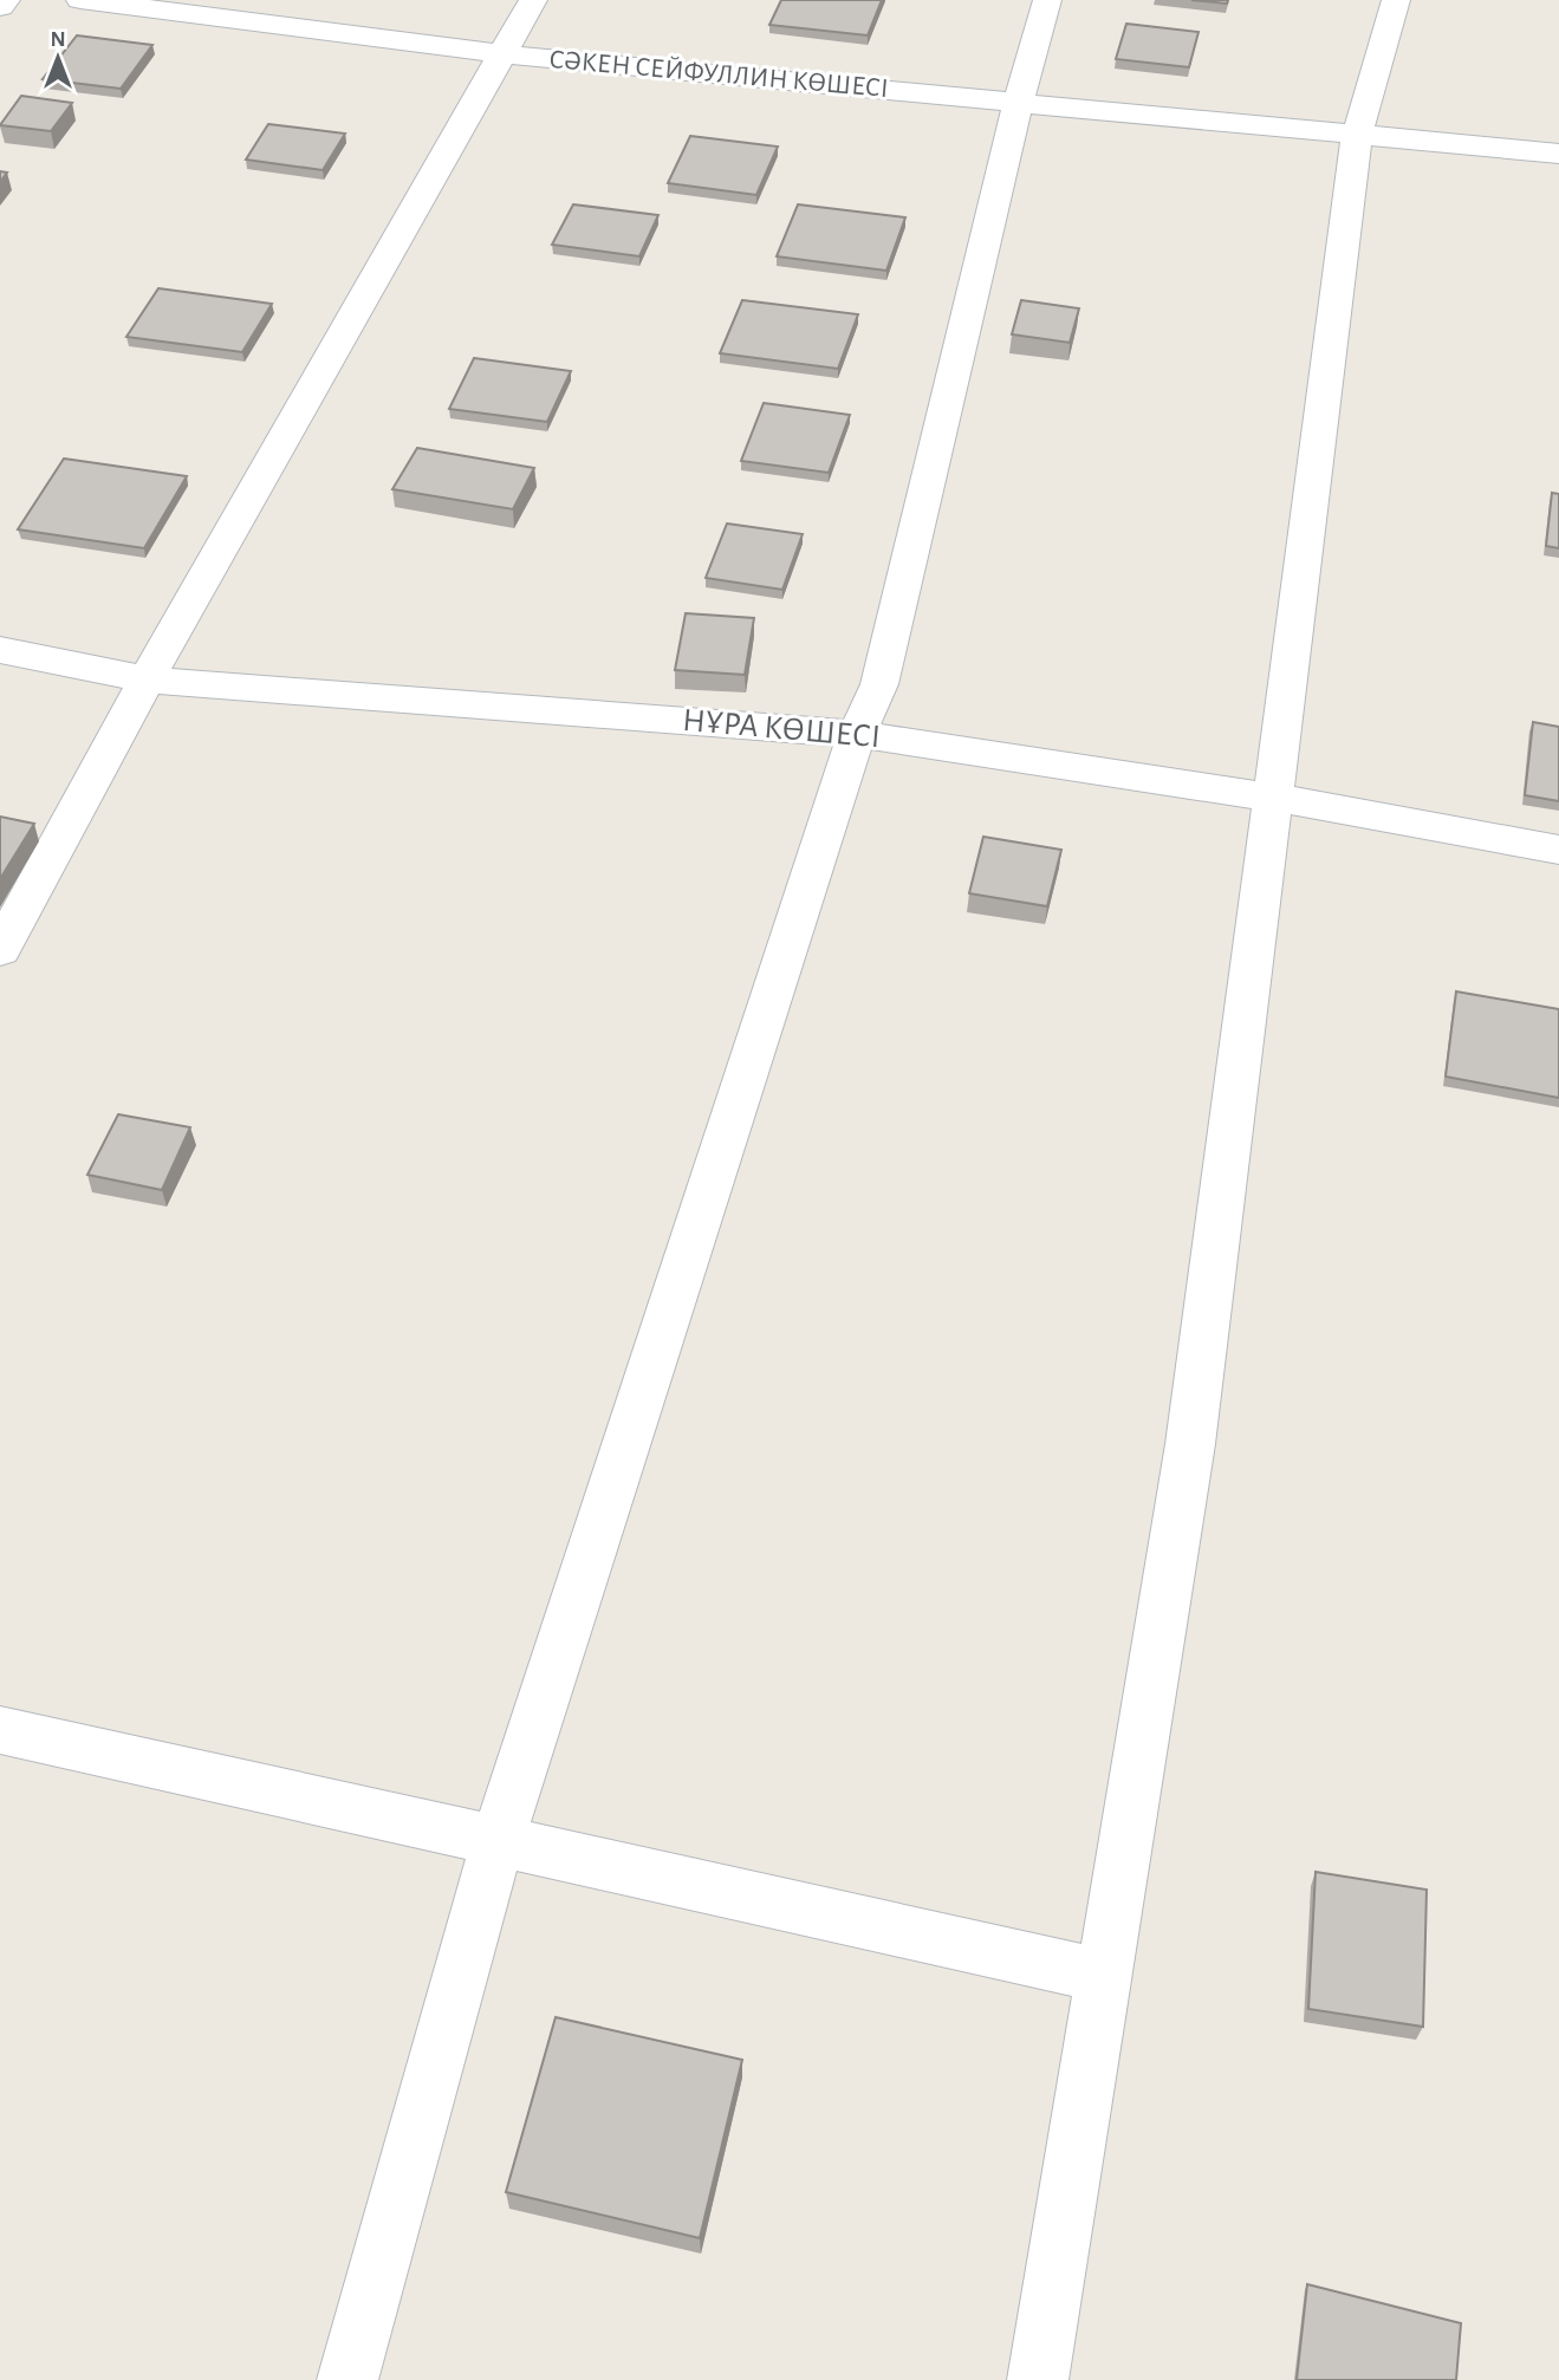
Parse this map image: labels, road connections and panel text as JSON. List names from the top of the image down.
{
  "streets": {
    "street": ["СӘКЕН СЕЙФУЛЛИН КӨШЕСІ", "НҰРА КӨШЕСІ"]
  },
  "north": "top"
}
